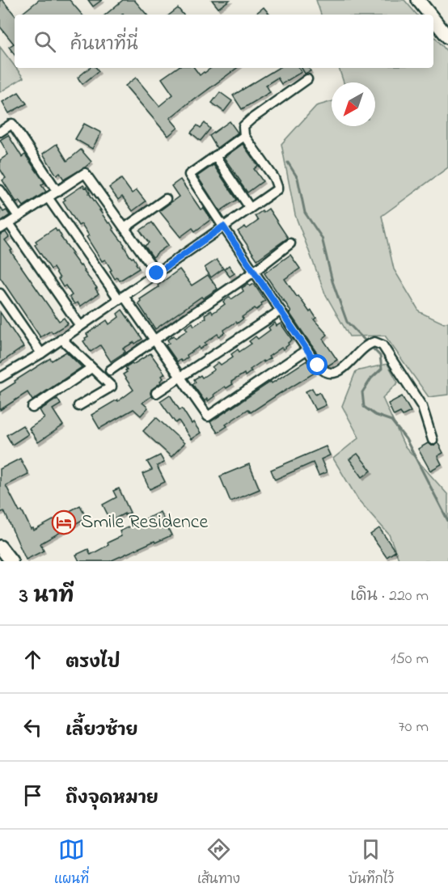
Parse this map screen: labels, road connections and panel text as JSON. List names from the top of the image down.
{
  "places": {
    "hotel": ["Smile Residence"]
  },
  "north": "bottom left",
  "page": {
    "search": "ค้นหาที่นี่",
    "heading": ["3 นาที", "เดิน · 220 m"],
    "list": [
      ["ตรงไป", "150 m"],
      ["เลี้ยวซ้าย", "70 m"],
      "ถึงจุดหมาย"
    ],
    "nav": ["แผนที่", "เส้นทาง", "บันทึกไว้"]
  }
}
